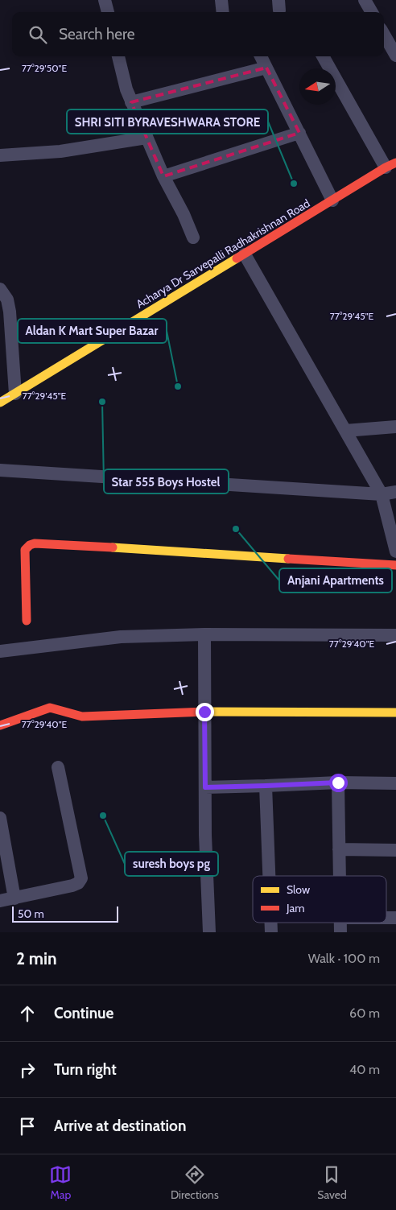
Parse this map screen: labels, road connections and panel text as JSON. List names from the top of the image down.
{
  "streets": {
    "street": ["Acharya Dr Sarvepalli Radhakrishnan Road"]
  },
  "places": [
    "SHRI SITI BYRAVESHWARA STORE",
    "Aldan K Mart Super Bazar",
    "Star 555 Boys Hostel",
    "Anjani Apartments",
    "suresh boys pg"
  ],
  "legend": ["Slow", "Jam"],
  "scale_bar": "50 m",
  "north": "left",
  "page": {
    "search": "Search here",
    "scale": "50 m",
    "heading": ["2 min", "Walk · 100 m"],
    "list": [
      ["Continue", "60 m"],
      ["Turn right", "40 m"],
      "Arrive at destination"
    ],
    "nav": ["Map", "Directions", "Saved"]
  },
  "coordinates": ["77°29'50\"E", "77°29'45\"E", "77°29'40\"E"]
}
